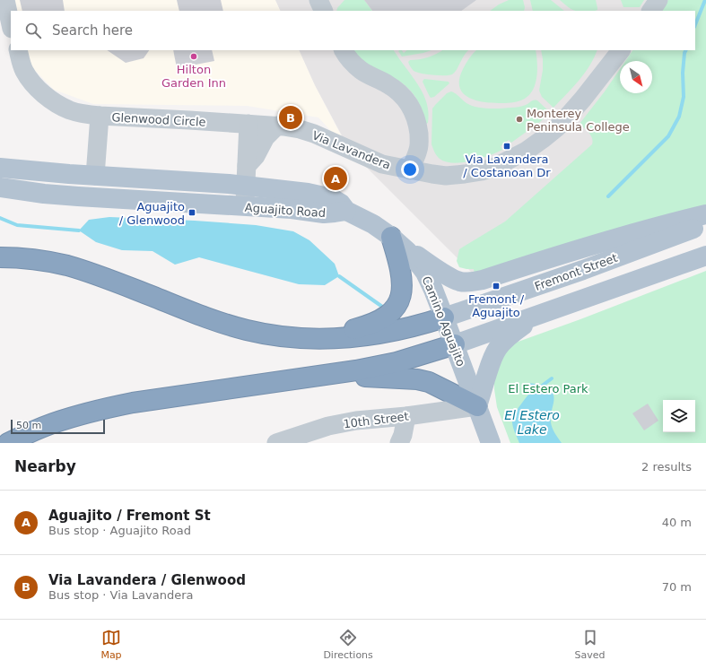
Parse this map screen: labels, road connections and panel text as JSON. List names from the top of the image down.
{
  "streets": {
    "main road": ["Aguajito Road", "Fremont Street", "Camino Aguajito"],
    "street": ["Glenwood Circle", "Via Lavandera", "10th Street"]
  },
  "crossings": [
    ["Glenwood Circle", "Via Lavandera"],
    ["Aguajito Road", "Camino Aguajito"],
    ["Fremont Street", "Camino Aguajito"],
    ["Camino Aguajito", "10th Street"]
  ],
  "water": ["El Estero Lake"],
  "parks": ["El Estero Park"],
  "places": {
    "other": ["Hilton Garden Inn", "Monterey Peninsula College"],
    "transit": ["Via Lavandera / Costanoan Dr", "Aguajito / Glenwood", "Fremont / Aguajito"]
  },
  "scale_bar": "50 m",
  "north": "bottom right",
  "page": {
    "search": "Search here",
    "pins": ["B", "A"],
    "scale": "50 m",
    "heading": ["Nearby", "2 results"],
    "list": [
      {
        "mark": "A",
        "name": "Aguajito / Fremont St",
        "note": "Bus stop · Aguajito Road",
        "value": "40 m"
      },
      {
        "mark": "B",
        "name": "Via Lavandera / Glenwood",
        "note": "Bus stop · Via Lavandera",
        "value": "70 m"
      }
    ],
    "nav": ["Map", "Directions", "Saved"]
  }
}
